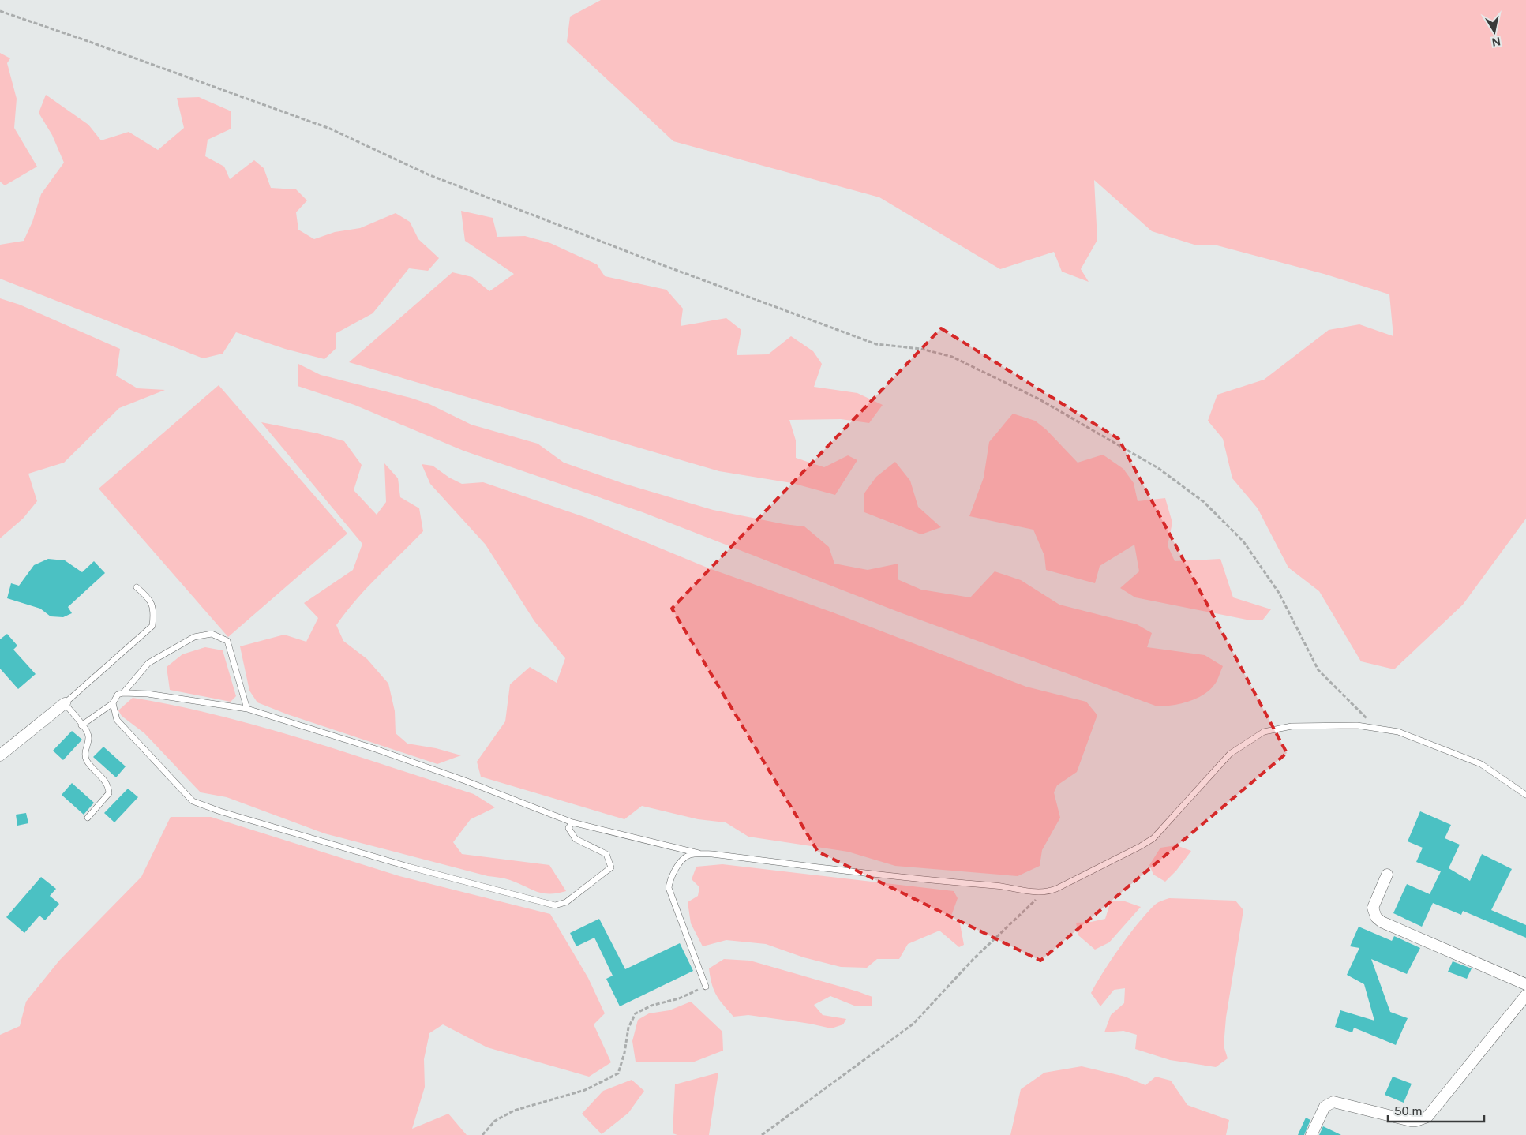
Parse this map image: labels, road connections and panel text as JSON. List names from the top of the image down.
{
  "scale_bar": "50 m",
  "north": "bottom"
}
